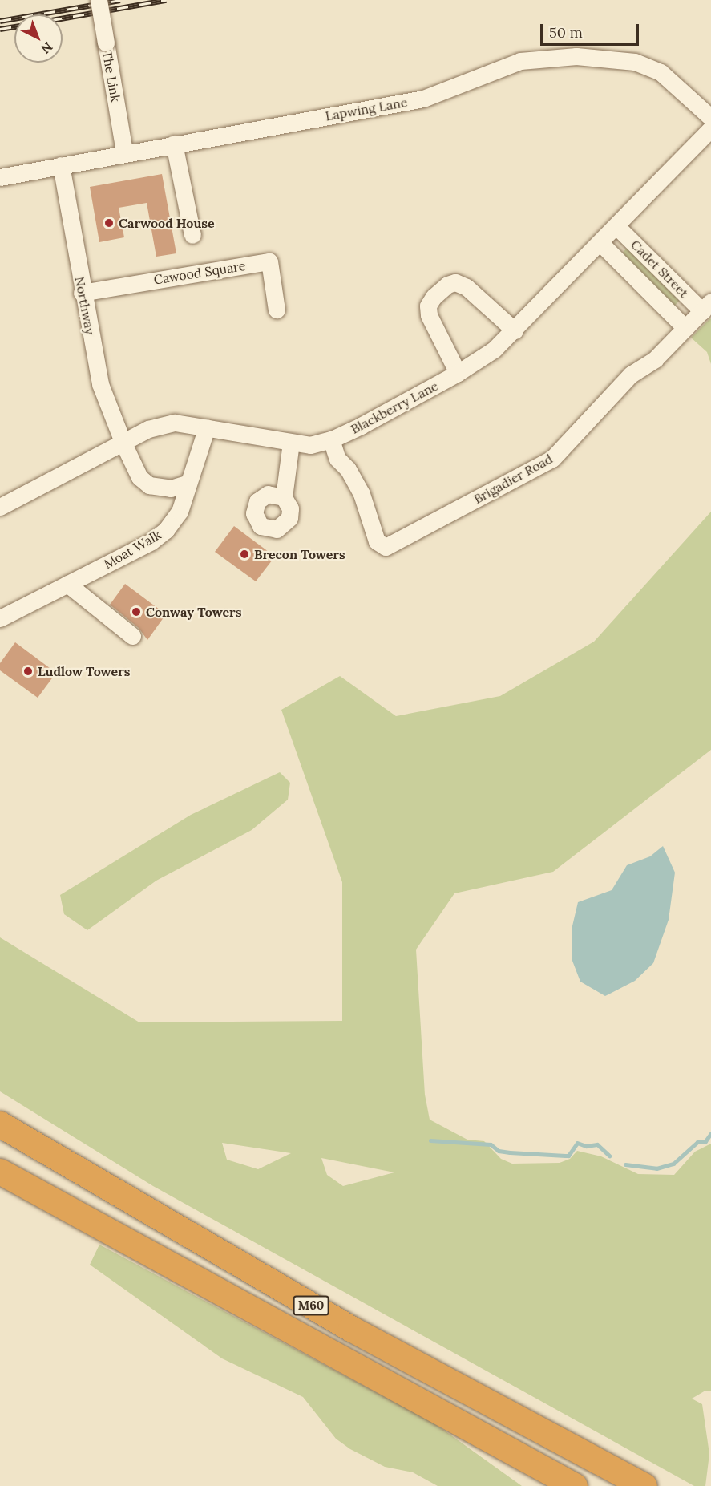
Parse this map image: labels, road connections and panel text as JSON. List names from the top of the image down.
{
  "streets": {
    "highway": ["M60"],
    "street": [
      "The Link",
      "Lapwing Lane",
      "Cadet Street",
      "Cawood Square",
      "Northway",
      "Blackberry Lane",
      "Brigadier Road",
      "Moat Walk"
    ]
  },
  "crossings": [
    ["The Link", "Lapwing Lane"],
    ["Lapwing Lane", "Northway"],
    ["Cadet Street", "Blackberry Lane"],
    ["Cadet Street", "Brigadier Road"],
    ["Cawood Square", "Northway"],
    ["Northway", "Blackberry Lane"],
    ["Northway", "Moat Walk"],
    ["Blackberry Lane", "Brigadier Road"],
    ["Blackberry Lane", "Moat Walk"]
  ],
  "places": [
    "Carwood House",
    "Brecon Towers",
    "Conway Towers",
    "Ludlow Towers"
  ],
  "scale_bar": "50 m",
  "north": "bottom right"
}
